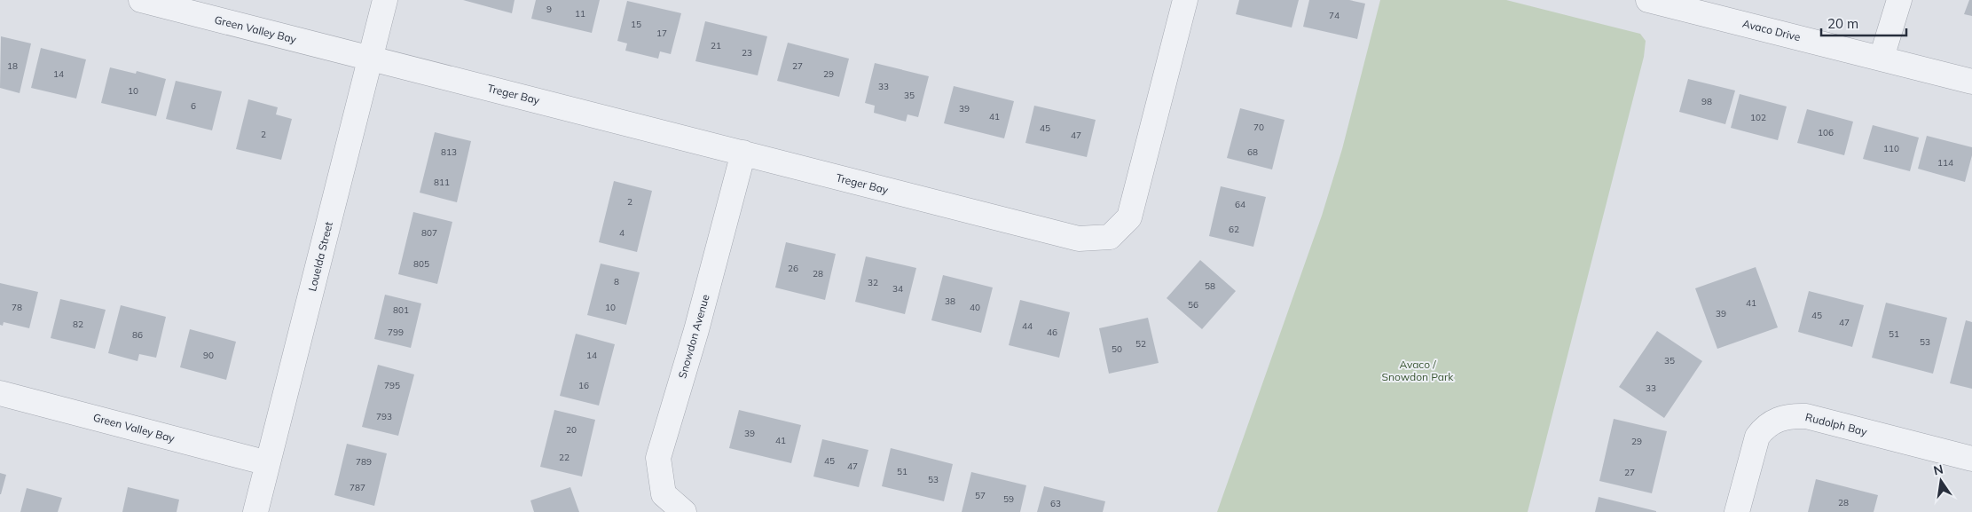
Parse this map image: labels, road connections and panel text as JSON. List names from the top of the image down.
{
  "streets": {
    "street": [
      "Green Valley Bay",
      "Avaco Drive",
      "Treger Bay",
      "Louelda Street",
      "Snowdon Avenue",
      "Rudolph Bay"
    ]
  },
  "crossings": [
    ["Green Valley Bay", "Treger Bay"],
    ["Green Valley Bay", "Louelda Street"],
    ["Treger Bay", "Louelda Street"],
    ["Treger Bay", "Snowdon Avenue"]
  ],
  "parks": ["Avaco / Snowdon Park"],
  "house_numbers": [
    "9",
    "11",
    "74",
    "15",
    "17",
    "21",
    "23",
    "18",
    "27",
    "14",
    "29",
    "33",
    "10",
    "35",
    "98",
    "6",
    "39",
    "41",
    "102",
    "70",
    "45",
    "106",
    "2",
    "47",
    "110",
    "813",
    "68",
    "114",
    "811",
    "2",
    "64",
    "62",
    "807",
    "4",
    "805",
    "26",
    "28",
    "8",
    "32",
    "58",
    "34",
    "38",
    "41",
    "56",
    "78",
    "10",
    "40",
    "801",
    "39",
    "45",
    "47",
    "82",
    "44",
    "799",
    "46",
    "51",
    "86",
    "53",
    "52",
    "50",
    "90",
    "14",
    "35",
    "795",
    "16",
    "33",
    "793",
    "20",
    "39",
    "41",
    "29",
    "22",
    "45",
    "789",
    "47",
    "51",
    "27",
    "53",
    "787",
    "57",
    "59",
    "28",
    "63"
  ],
  "scale_bar": "20 m",
  "north": "top"
}
